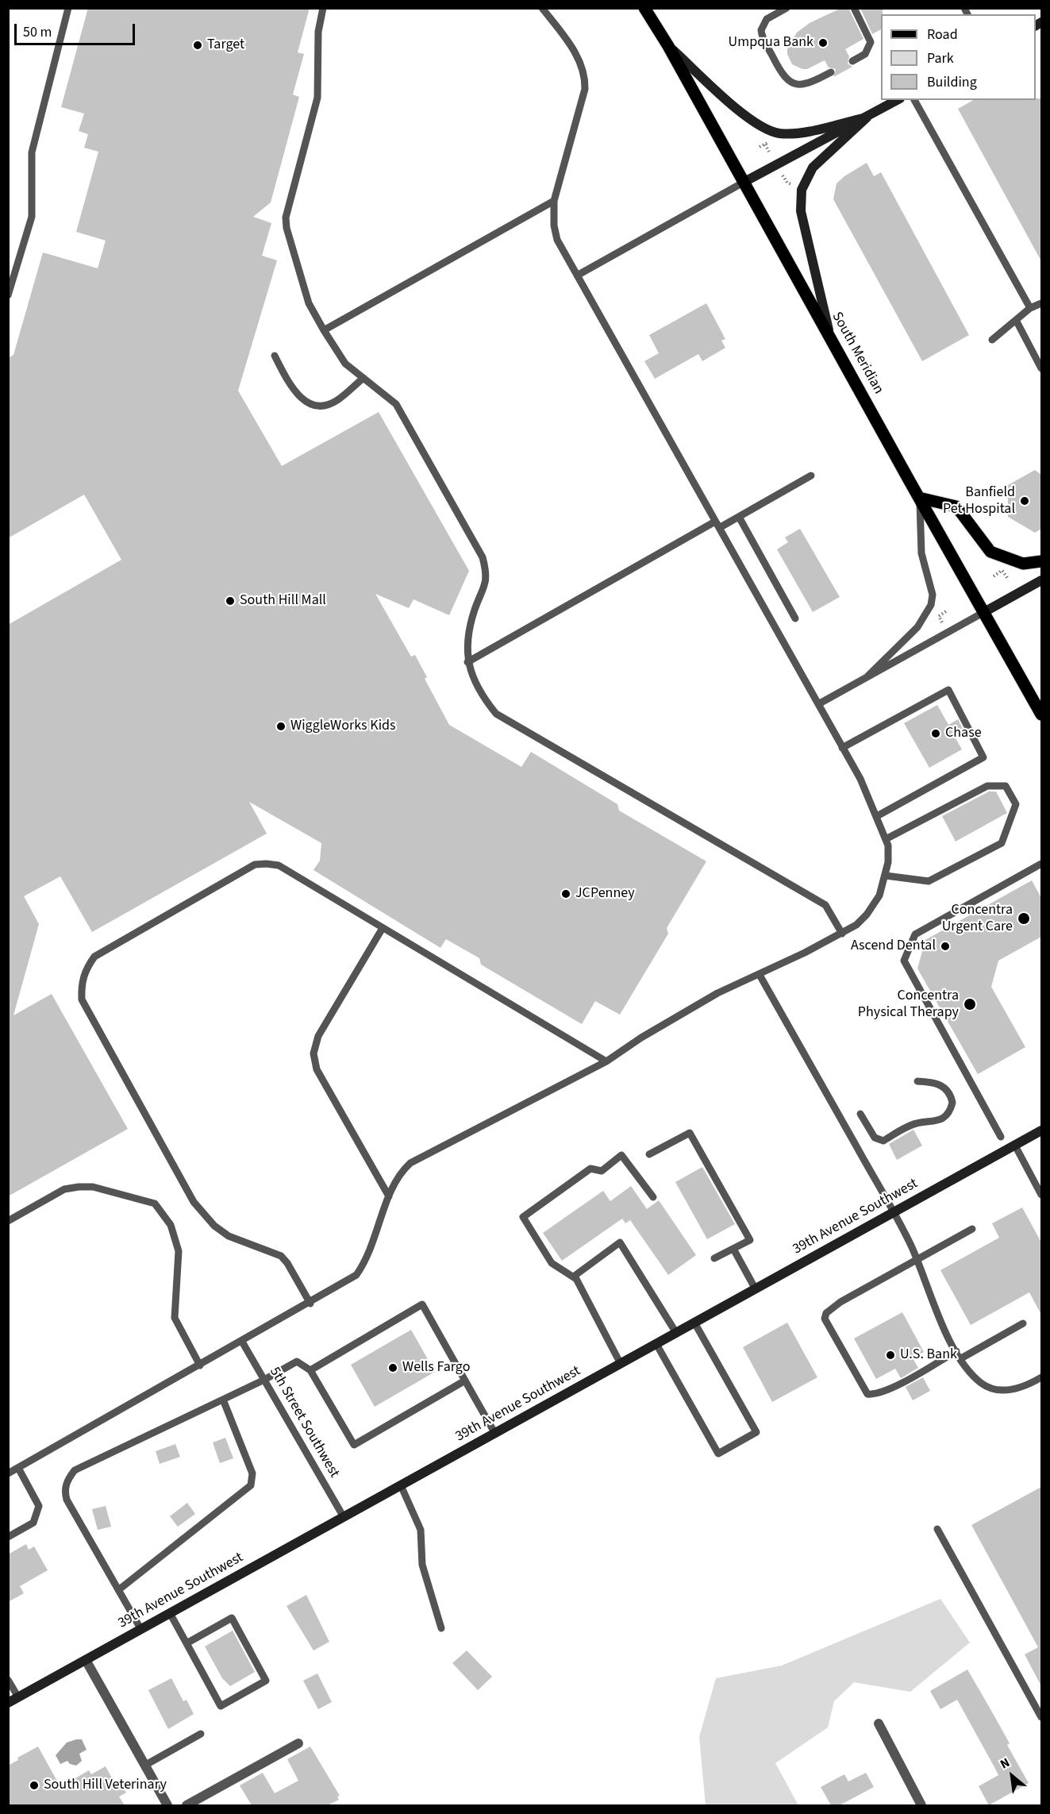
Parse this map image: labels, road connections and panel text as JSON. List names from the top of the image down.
{
  "streets": {
    "main road": ["South Meridian", "39th Avenue Southwest"],
    "lane": ["5th Street Southwest"]
  },
  "crossings": [
    ["39th Avenue Southwest", "5th Street Southwest"]
  ],
  "places": [
    "Umpqua Bank",
    "Target",
    "Banfield Pet Hospital",
    "South Hill Mall",
    "WiggleWorks Kids",
    "Chase",
    "JCPenney",
    "Concentra Urgent Care",
    "Ascend Dental",
    "Concentra Physical Therapy",
    "U.S. Bank",
    "Wells Fargo",
    "South Hill Veterinary"
  ],
  "legend": ["Road", "Park", "Building"],
  "scale_bar": "50 m",
  "north": "top left"
}
